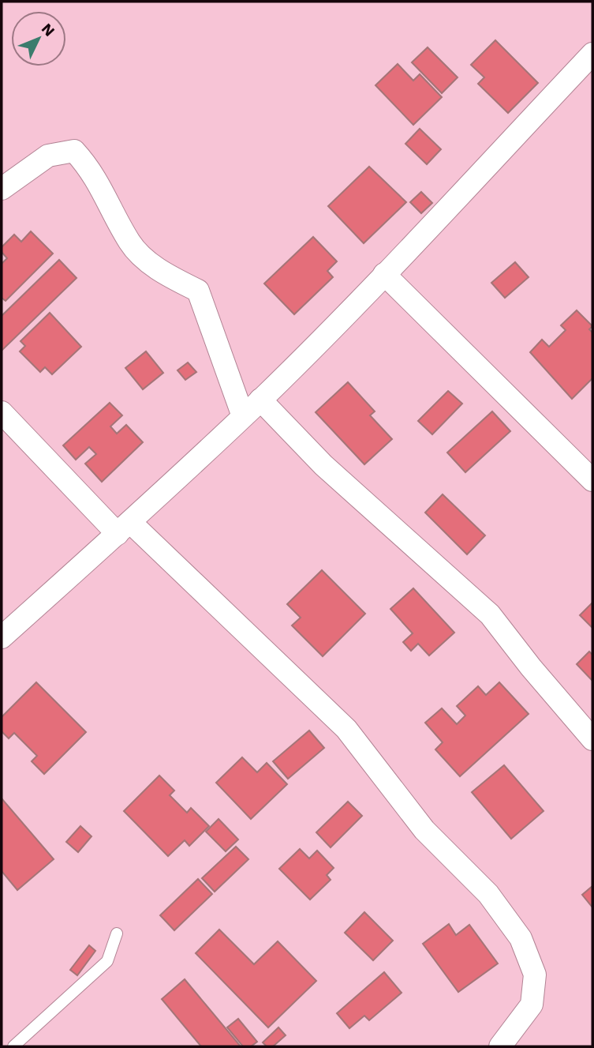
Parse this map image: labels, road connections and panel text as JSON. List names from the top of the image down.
{
  "north": "top right"
}
